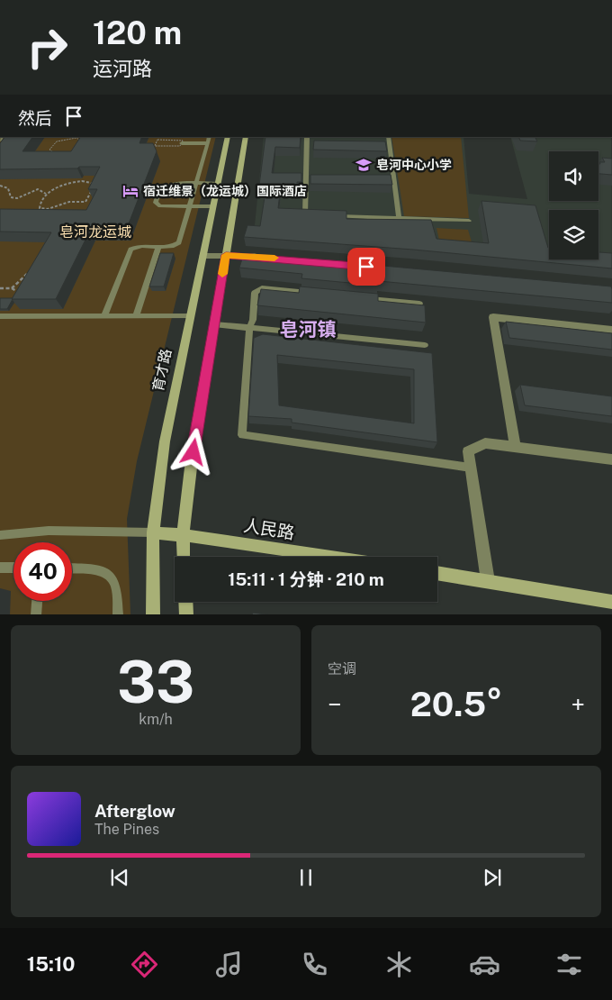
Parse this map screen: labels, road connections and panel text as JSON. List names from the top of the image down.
{
  "streets": {
    "street": ["育才路", "人民路"]
  },
  "crossings": [
    ["育才路", "人民路"]
  ],
  "districts": ["皂河镇"],
  "parks": ["皂河龙运城"],
  "places": {
    "school or university": ["皂河中心小学"],
    "hotel": ["宿迁维景（龙运城）国际酒店"]
  },
  "page": {
    "turn": ["120 m", "运河路"],
    "then": "然后",
    "limit": "40",
    "trip": "15:11 · 1 分钟 · 210 m",
    "tile": [
      ["33", "km/h"],
      "空调"
    ],
    "heat": ["−", "20.5°", "+"],
    "song": ["Afterglow", "The Pines"],
    "tabs": "15:10"
  }
}
